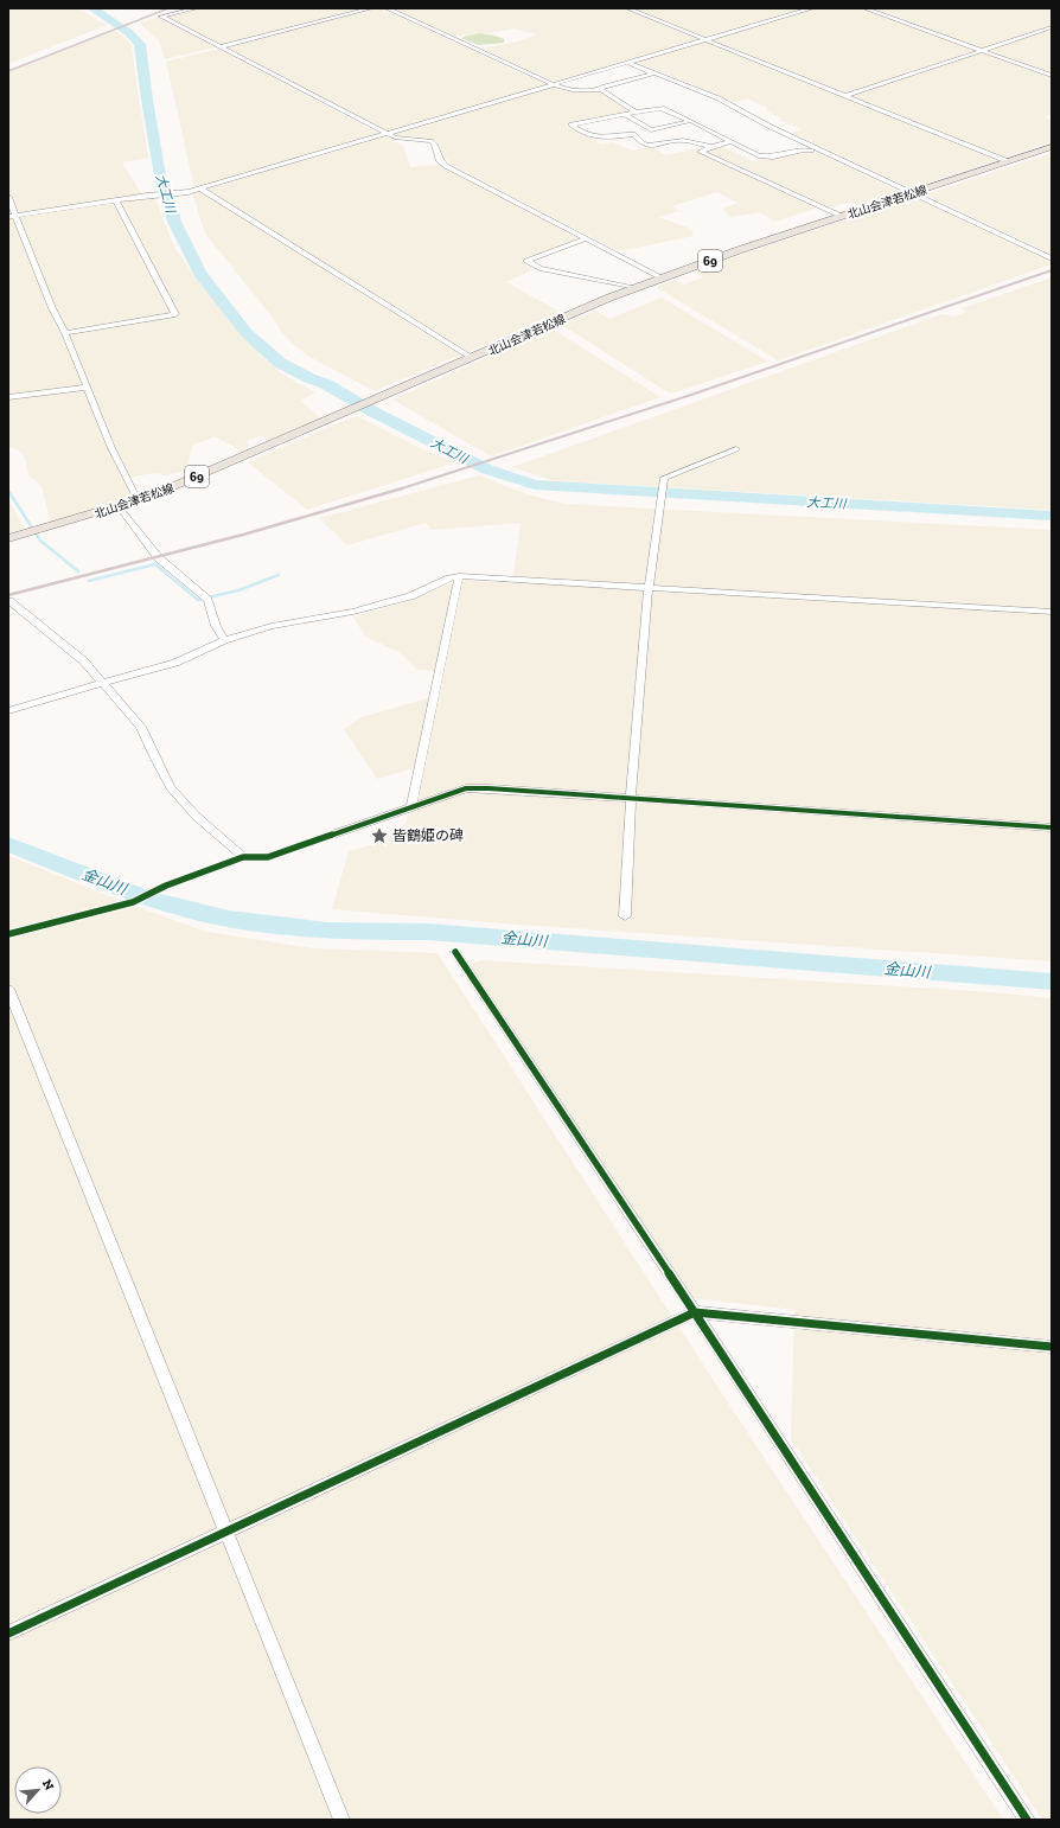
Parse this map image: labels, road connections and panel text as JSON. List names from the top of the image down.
{
  "streets": {
    "main road": ["北山会津若松線", "69"]
  },
  "water": ["大工川", "金山川"],
  "places": {
    "place": ["皆鶴姫の碑"]
  },
  "north": "top right"
}
